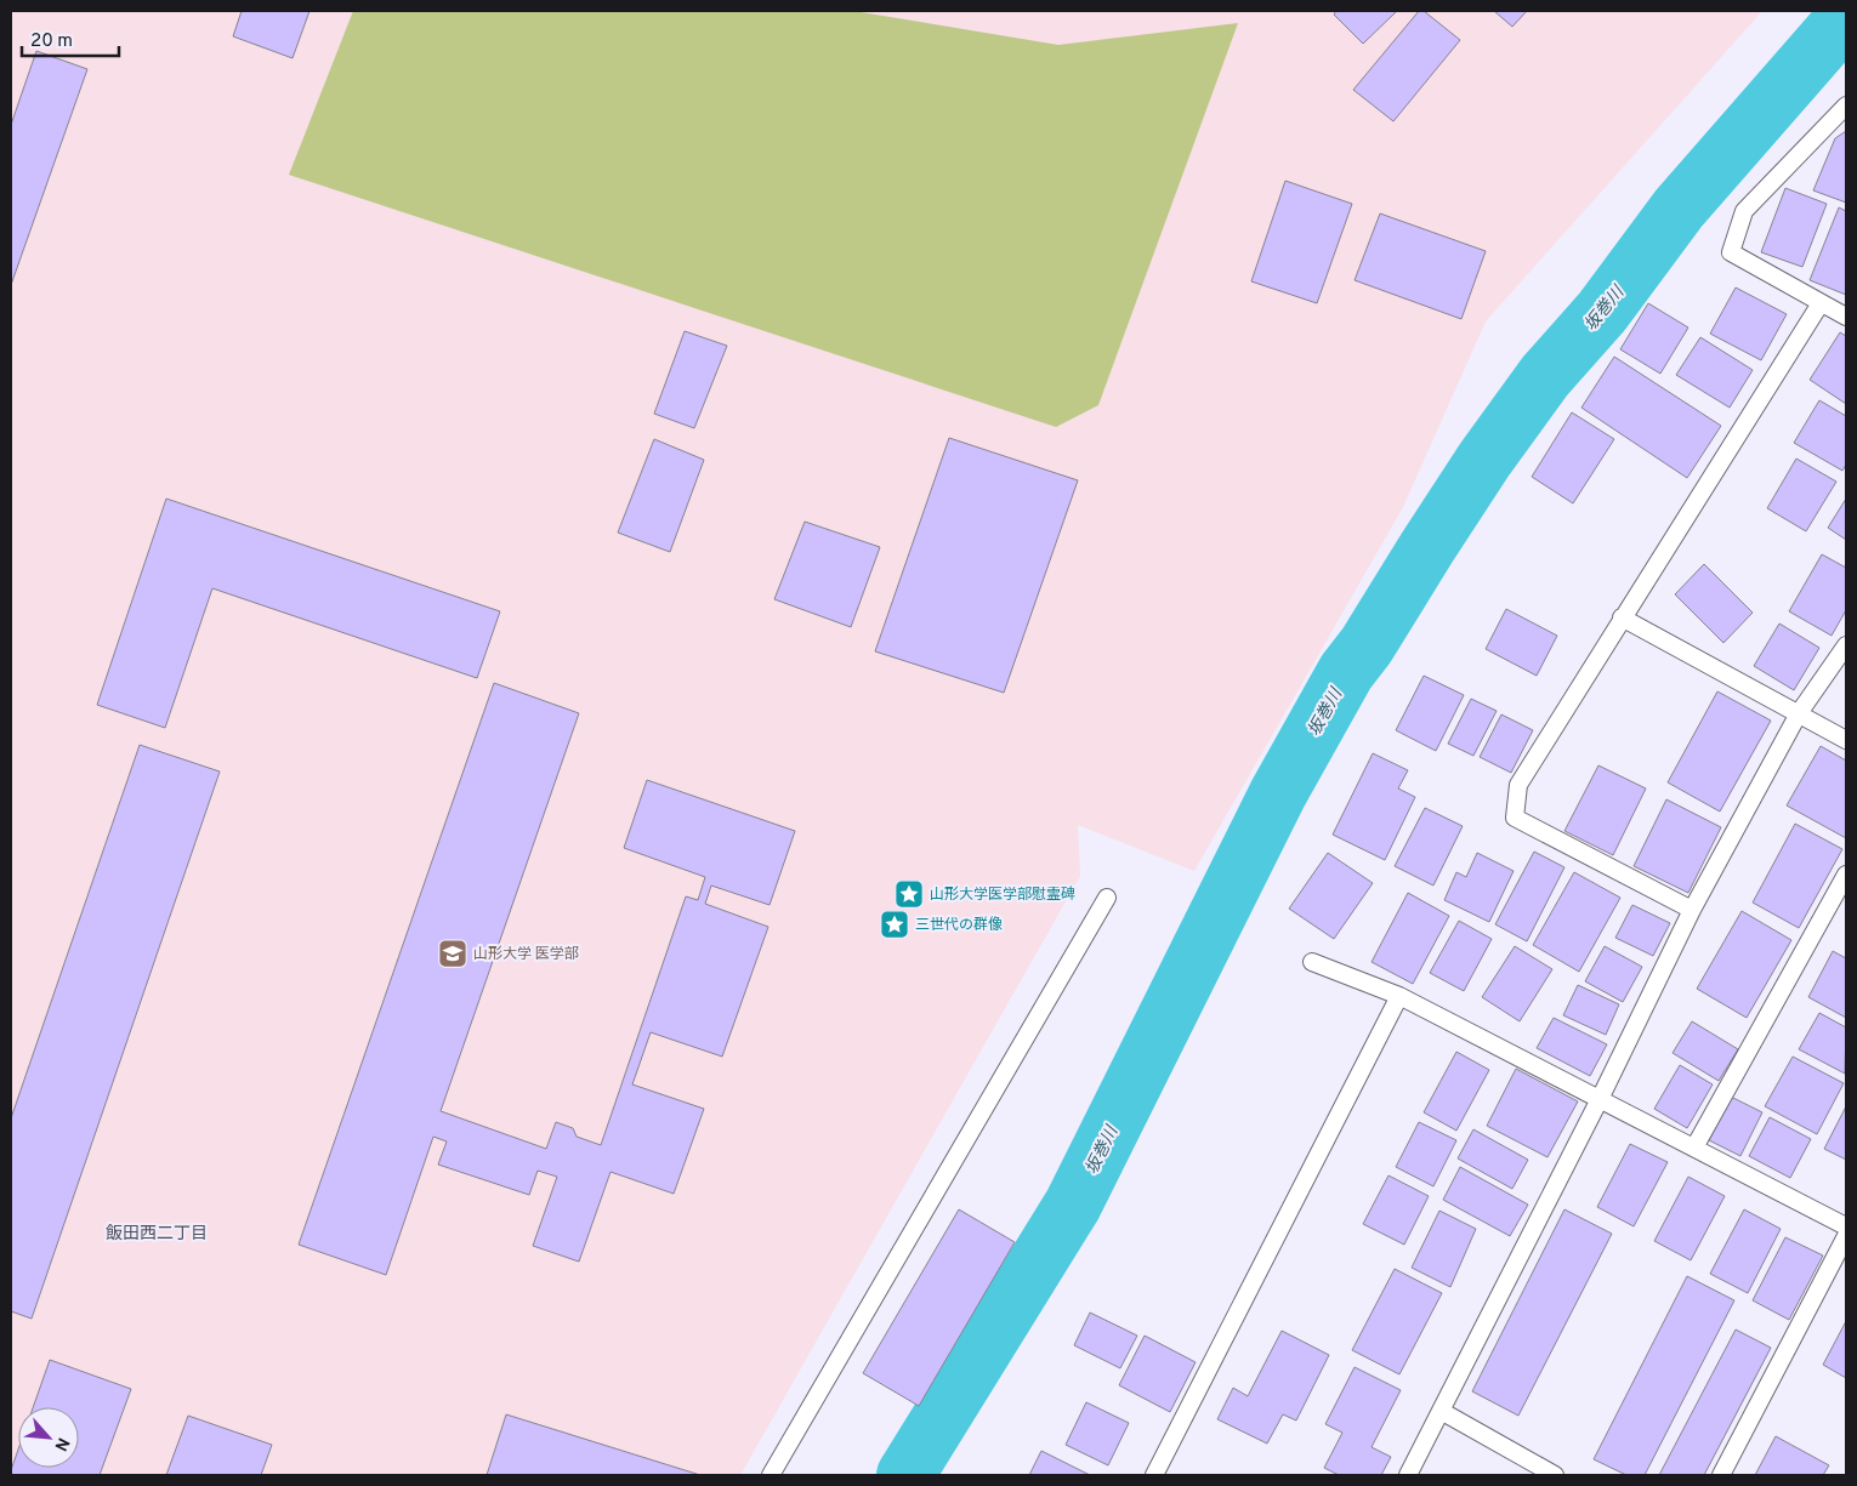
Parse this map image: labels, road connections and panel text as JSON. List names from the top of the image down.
{
  "districts": ["飯田西二丁目"],
  "water": ["坂巻川"],
  "places": {
    "place": ["山形大学医学部慰霊碑", "三世代の群像"],
    "school or university": ["山形大学 医学部"]
  },
  "scale_bar": "20 m",
  "north": "bottom right"
}
